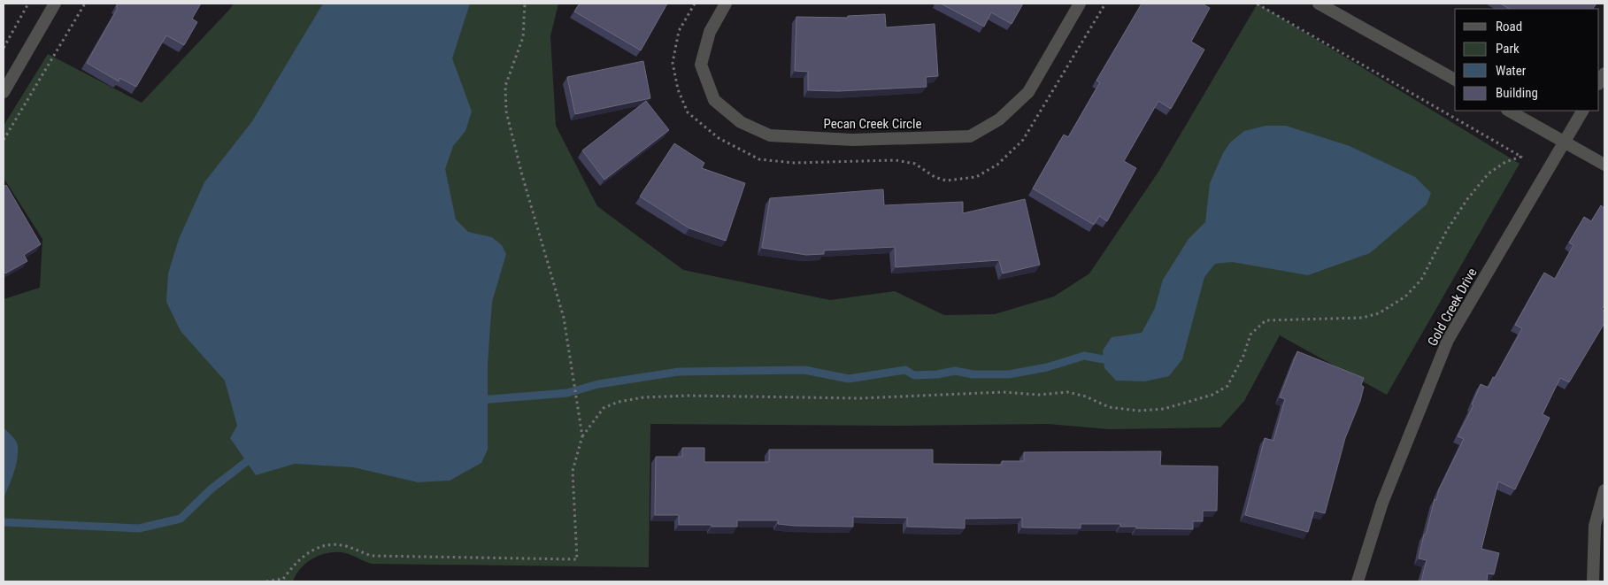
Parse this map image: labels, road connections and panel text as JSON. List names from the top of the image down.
{
  "streets": {
    "street": ["Pecan Creek Circle", "Gold Creek Drive"]
  },
  "legend": [
    "Road",
    "Park",
    "Water",
    "Building"
  ]
}
